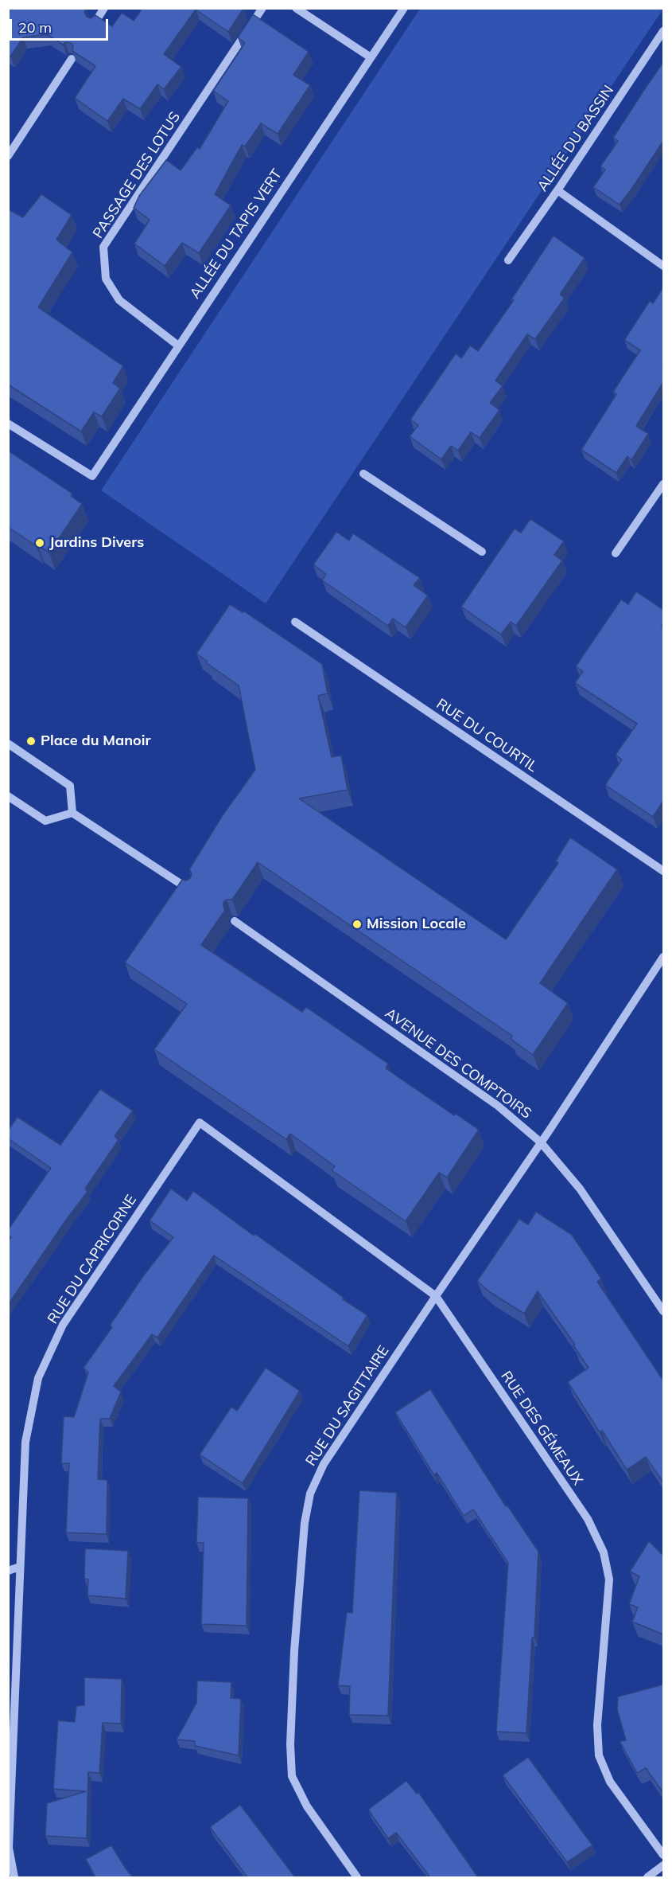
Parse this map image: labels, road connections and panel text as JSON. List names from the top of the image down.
{
  "streets": {
    "street": [
      "ALLÉE DU BASSIN",
      "PASSAGE DES LOTUS",
      "ALLÉE DU TAPIS VERT",
      "RUE DU COURTIL",
      "AVENUE DES COMPTOIRS",
      "RUE DU CAPRICORNE",
      "RUE DU SAGITTAIRE",
      "RUE DES GÉMEAUX"
    ]
  },
  "crossings": [
    ["PASSAGE DES LOTUS", "ALLÉE DU TAPIS VERT"],
    ["AVENUE DES COMPTOIRS", "RUE DU SAGITTAIRE"],
    ["RUE DU CAPRICORNE", "RUE DES GÉMEAUX"],
    ["RUE DU SAGITTAIRE", "RUE DES GÉMEAUX"]
  ],
  "places": ["Jardins Divers", "Place du Manoir", "Mission Locale"],
  "scale_bar": "20 m"
}
